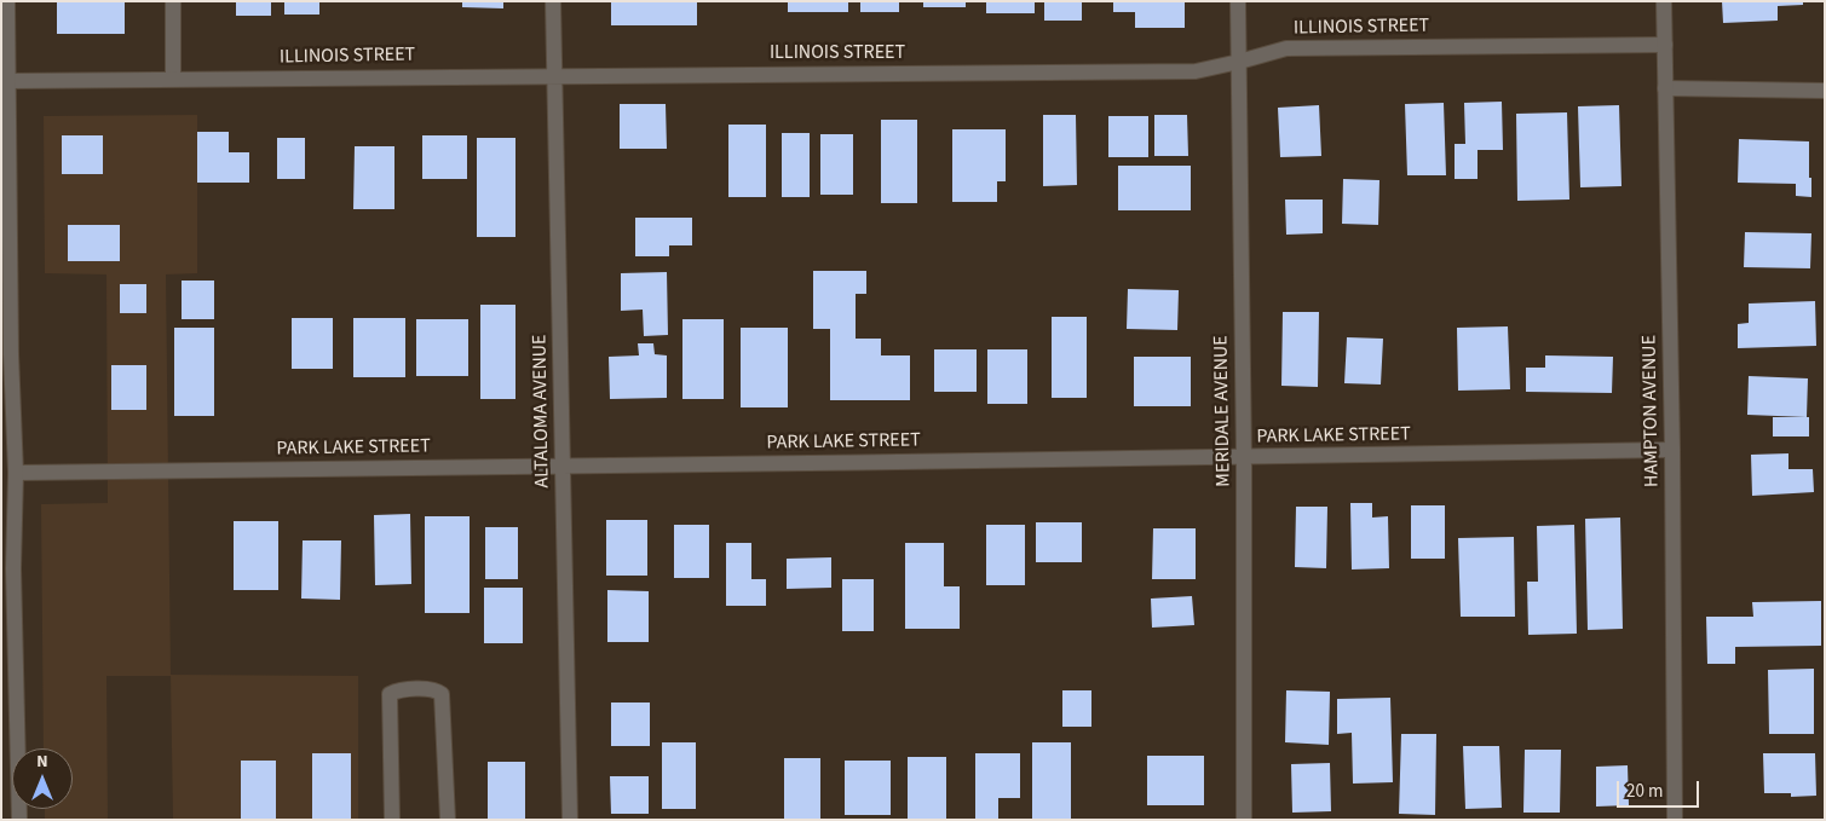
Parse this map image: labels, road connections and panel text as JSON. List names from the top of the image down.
{
  "streets": {
    "street": [
      "ILLINOIS STREET",
      "ALTALOMA AVENUE",
      "MERIDALE AVENUE",
      "HAMPTON AVENUE",
      "PARK LAKE STREET"
    ]
  },
  "crossings": [
    ["ILLINOIS STREET", "ALTALOMA AVENUE"],
    ["ILLINOIS STREET", "MERIDALE AVENUE"],
    ["ILLINOIS STREET", "HAMPTON AVENUE"],
    ["ALTALOMA AVENUE", "PARK LAKE STREET"],
    ["MERIDALE AVENUE", "PARK LAKE STREET"],
    ["HAMPTON AVENUE", "PARK LAKE STREET"]
  ],
  "scale_bar": "20 m",
  "north": "top"
}
